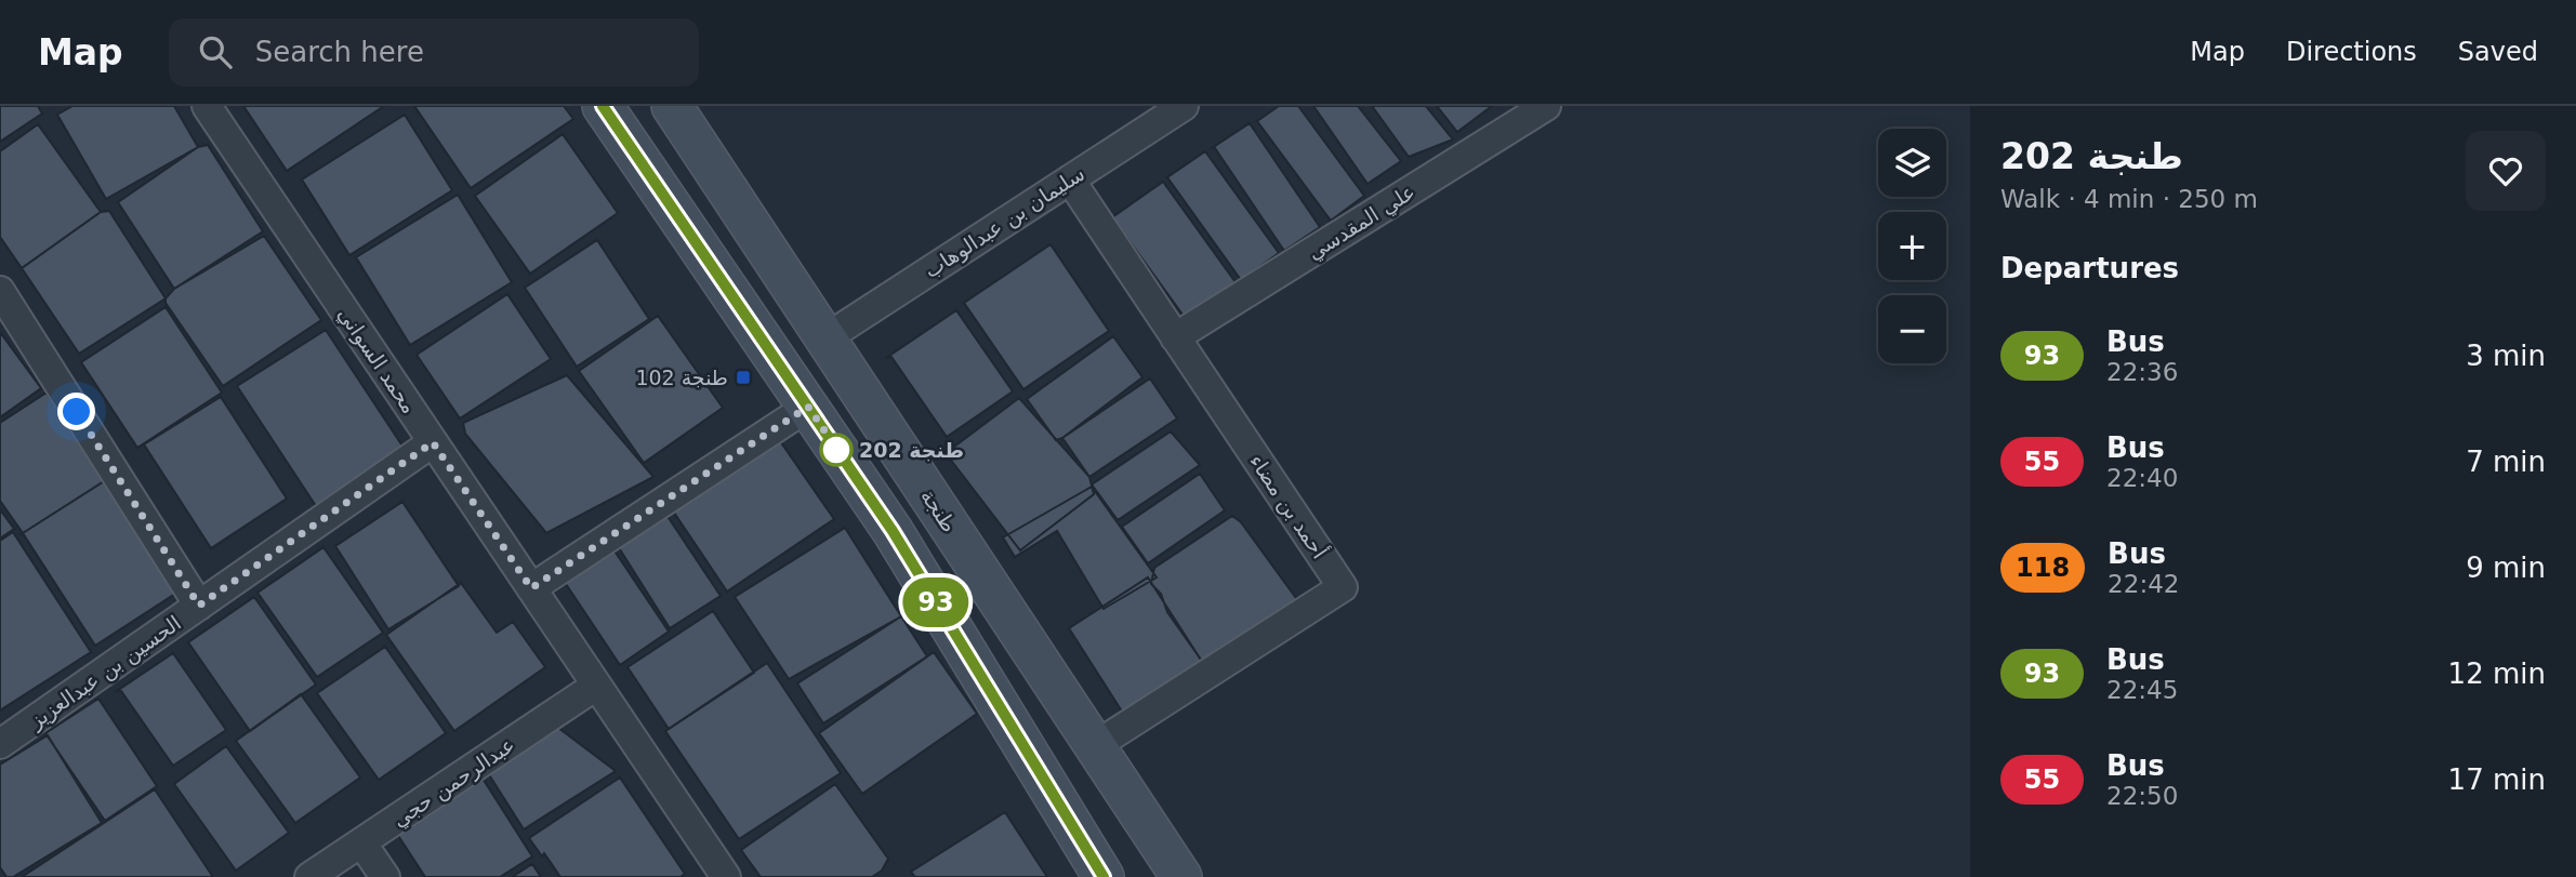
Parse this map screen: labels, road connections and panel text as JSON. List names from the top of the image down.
{
  "streets": {
    "street": [
      "سليمان بن عبدالوهاب",
      "علي المقدسي",
      "محمد السواني",
      "أحمد بن مضاء",
      "طنجة",
      "الحسين بن عبدالعزيز",
      "عبدالرحمن حجي"
    ]
  },
  "crossings": [
    ["سليمان بن عبدالوهاب", "أحمد بن مضاء"],
    ["سليمان بن عبدالوهاب", "طنجة"],
    ["علي المقدسي", "أحمد بن مضاء"],
    ["محمد السواني", "الحسين بن عبدالعزيز"],
    ["محمد السواني", "عبدالرحمن حجي"],
    ["أحمد بن مضاء", "طنجة"]
  ],
  "places": {
    "transit": ["طنجة 102"],
    "other": ["طنجة 202"]
  },
  "lines": ["bus line 93"],
  "page": {
    "header": "Map",
    "search": "Search here",
    "nav": ["Map", "Directions", "Saved"],
    "on_map": "93",
    "heading": [
      ["طنجة 202", "Walk · 4 min · 250 m"],
      "Departures"
    ],
    "map_buttons": ["+", "−"],
    "list": [
      {
        "mark": "93",
        "name": "Bus",
        "note": "22:36",
        "value": "3 min"
      },
      {
        "mark": "55",
        "name": "Bus",
        "note": "22:40",
        "value": "7 min"
      },
      {
        "mark": "118",
        "name": "Bus",
        "note": "22:42",
        "value": "9 min"
      },
      {
        "mark": "93",
        "name": "Bus",
        "note": "22:45",
        "value": "12 min"
      },
      {
        "mark": "55",
        "name": "Bus",
        "note": "22:50",
        "value": "17 min"
      }
    ]
  }
}
